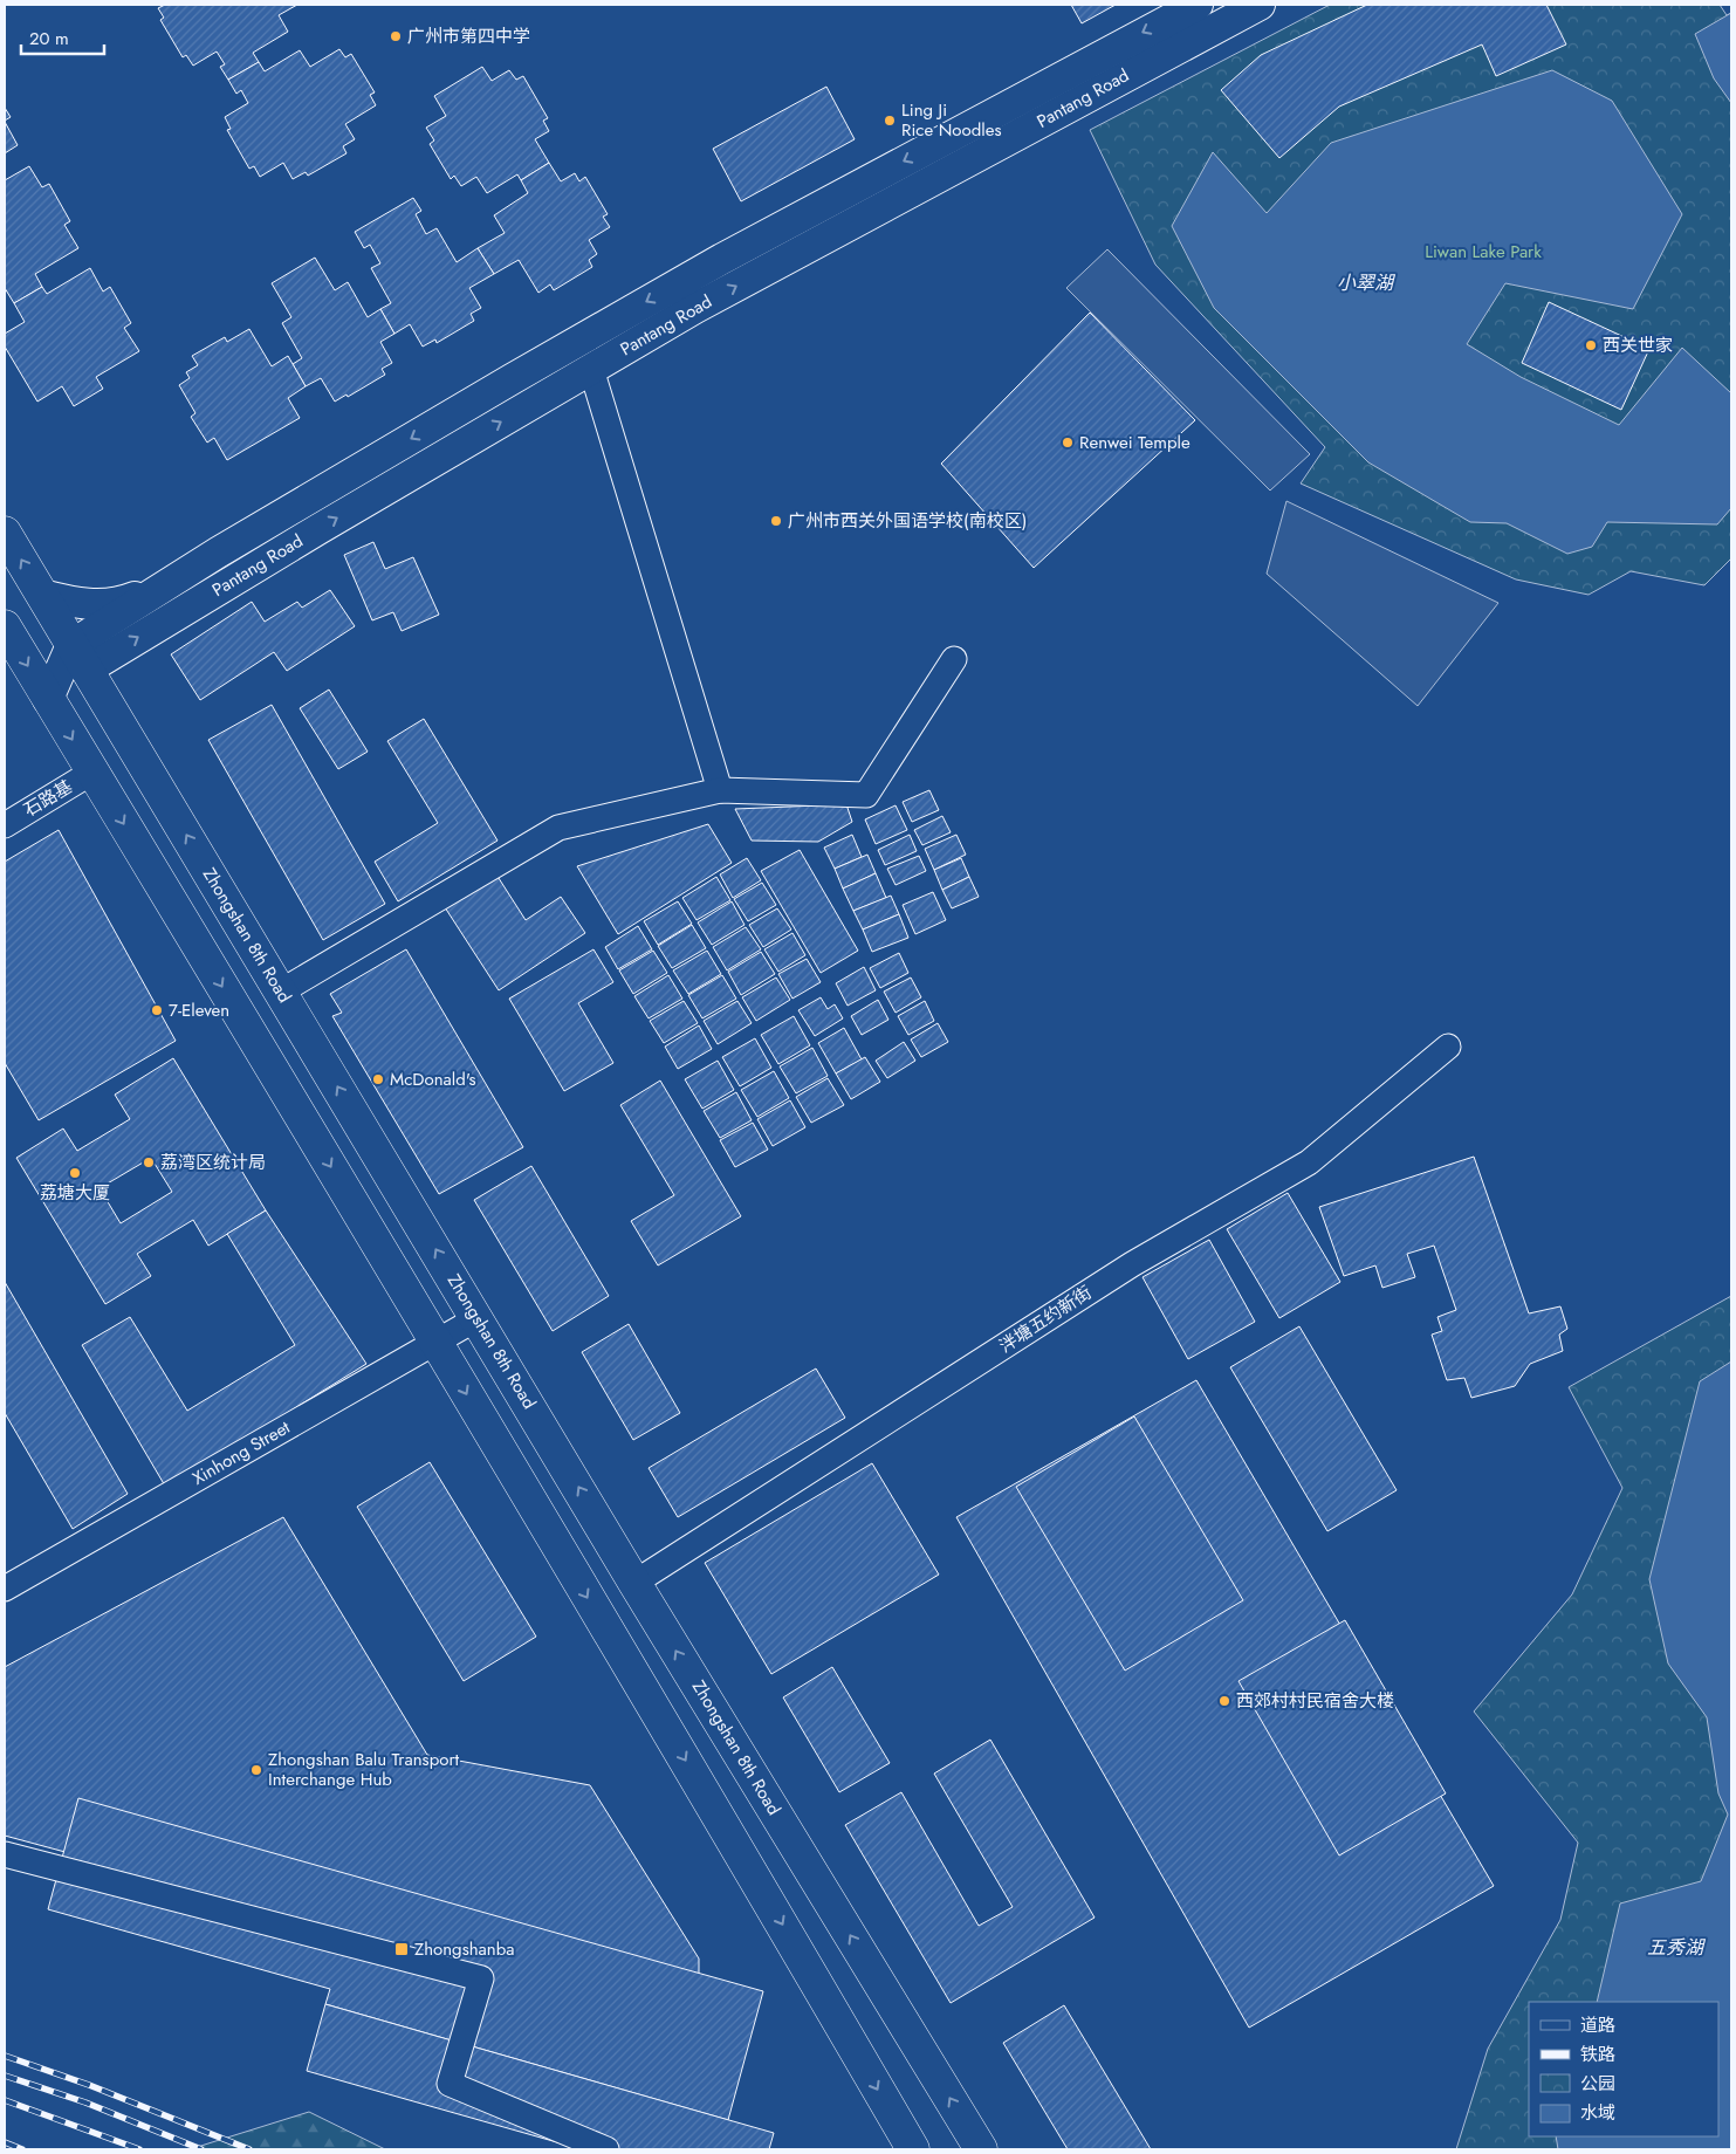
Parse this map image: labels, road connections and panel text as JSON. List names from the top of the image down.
{
  "streets": {
    "main road": ["Zhongshan 8th Road"],
    "street": [
      "Pantang Road",
      "石路基",
      "泮塘五约新街",
      "Xinhong Street"
    ]
  },
  "crossings": [
    ["Pantang Road", "Zhongshan 8th Road"],
    ["Zhongshan 8th Road", "泮塘五约新街"],
    ["Zhongshan 8th Road", "Xinhong Street"]
  ],
  "water": ["小翠湖", "五秀湖"],
  "parks": ["Liwan Lake Park"],
  "places": {
    "other": [
      "广州市第四中学",
      "Ling Ji Rice Noodles",
      "西关世家",
      "Renwei Temple",
      "广州市西关外国语学校(南校区)",
      "7-Eleven",
      "McDonald's",
      "荔湾区统计局",
      "荔塘大厦",
      "西郊村村民宿舍大楼",
      "Zhongshan Balu Transport Interchange Hub"
    ],
    "transit": ["Zhongshanba"]
  },
  "legend": [
    "道路",
    "铁路",
    "公园",
    "水域"
  ],
  "scale_bar": "20 m"
}
